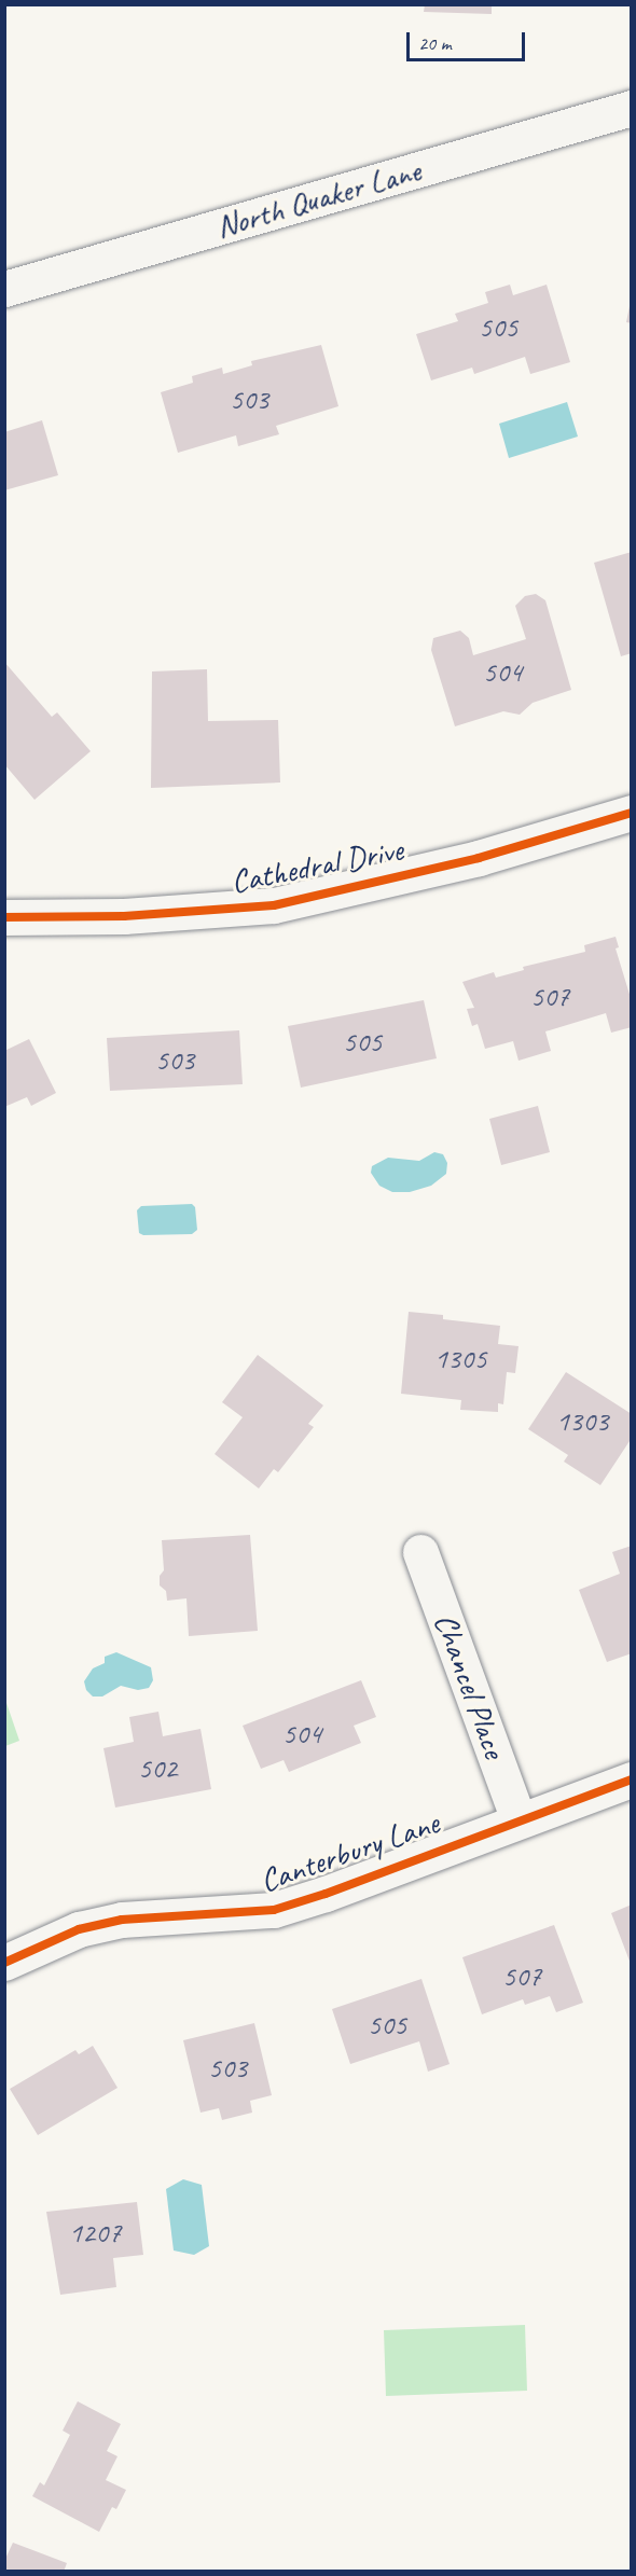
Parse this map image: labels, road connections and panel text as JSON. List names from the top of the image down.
{
  "streets": {
    "street": [
      "North Quaker Lane",
      "Cathedral Drive",
      "Chancel Place",
      "Canterbury Lane"
    ]
  },
  "crossings": [
    ["Chancel Place", "Canterbury Lane"]
  ],
  "house_numbers": [
    "505",
    "503",
    "504",
    "507",
    "505",
    "503",
    "1305",
    "1303",
    "504",
    "502",
    "507",
    "505",
    "503",
    "1207"
  ],
  "scale_bar": "20 m"
}
